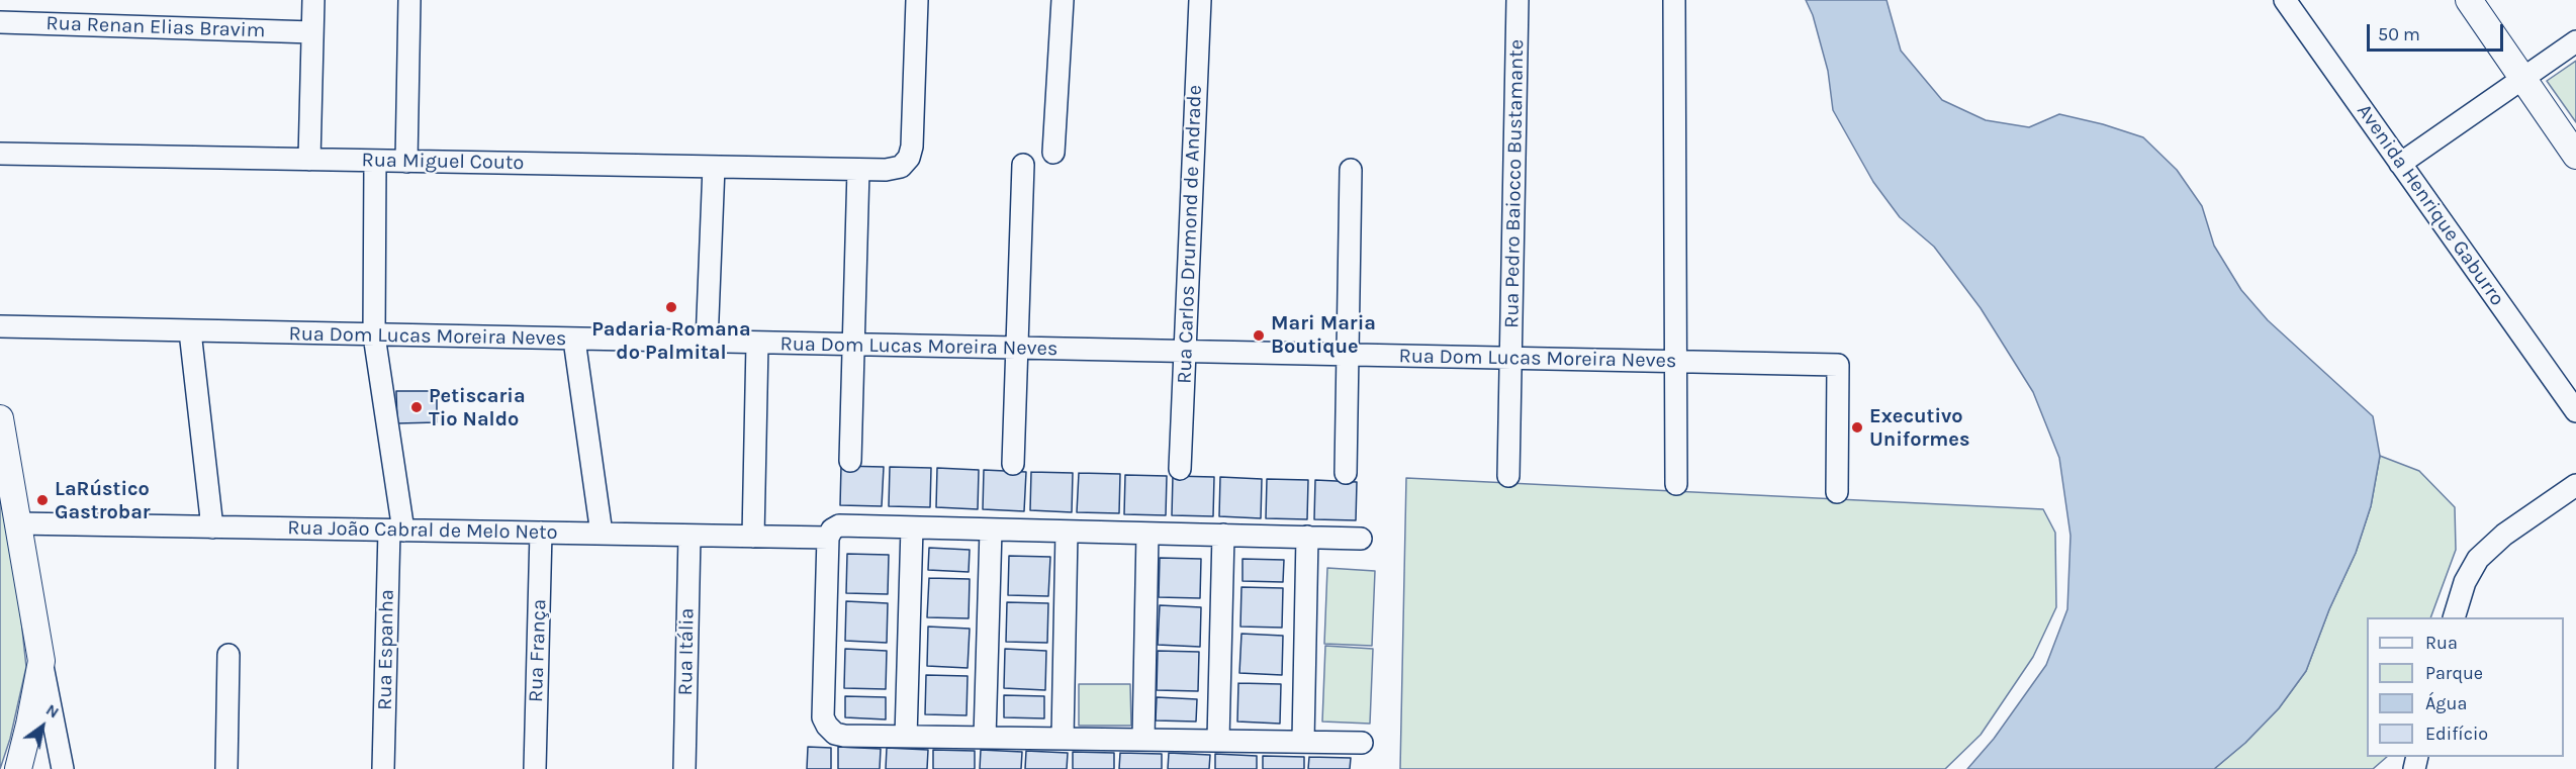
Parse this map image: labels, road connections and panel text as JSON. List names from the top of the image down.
{
  "streets": {
    "street": [
      "Rua Renan Elias Bravim",
      "Rua Miguel Couto",
      "Rua Pedro Baiocco Bustamante",
      "Avenida Henrique Gaburro",
      "Rua Carlos Drumond de Andrade",
      "Rua Dom Lucas Moreira Neves",
      "Rua João Cabral de Melo Neto",
      "Rua Espanha",
      "Rua França",
      "Rua Itália"
    ]
  },
  "crossings": [
    ["Rua Miguel Couto", "Rua Espanha"],
    ["Rua Pedro Baiocco Bustamante", "Rua Dom Lucas Moreira Neves"],
    ["Rua Carlos Drumond de Andrade", "Rua Dom Lucas Moreira Neves"],
    ["Rua Dom Lucas Moreira Neves", "Rua Espanha"],
    ["Rua João Cabral de Melo Neto", "Rua Espanha"],
    ["Rua João Cabral de Melo Neto", "Rua França"],
    ["Rua João Cabral de Melo Neto", "Rua Itália"]
  ],
  "places": [
    "Padaria Romana do Palmital",
    "Mari Maria Boutique",
    "Petiscaria Tio Naldo",
    "Executivo Uniformes",
    "LaRústico Gastrobar"
  ],
  "legend": [
    "Rua",
    "Parque",
    "Água",
    "Edifício"
  ],
  "scale_bar": "50 m",
  "north": "top right"
}
